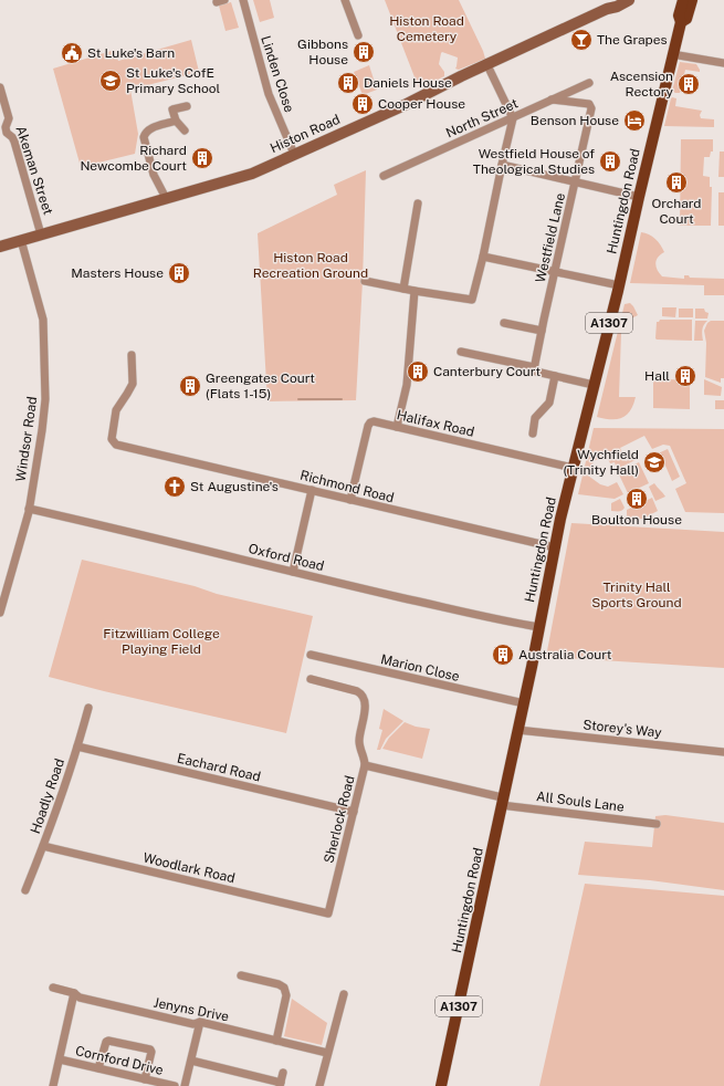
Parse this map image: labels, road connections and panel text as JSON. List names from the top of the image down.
{
  "streets": {
    "main road": ["Histon Road", "Huntingdon Road", "A1307"],
    "street": [
      "Linden Close",
      "North Street",
      "Akeman Street",
      "Westfield Lane",
      "Halifax Road",
      "Windsor Road",
      "Richmond Road",
      "Oxford Road",
      "Marion Close",
      "Storey's Way",
      "Eachard Road",
      "Hoadly Road",
      "All Souls Lane",
      "Sherlock Road",
      "Woodlark Road",
      "Jenyns Drive",
      "Cornford Drive"
    ]
  },
  "crossings": [
    ["Linden Close", "Histon Road"],
    ["North Street", "Westfield Lane"],
    ["Histon Road", "Akeman Street"],
    ["Histon Road", "Windsor Road"],
    ["Huntingdon Road", "Halifax Road"],
    ["Huntingdon Road", "Richmond Road"],
    ["Huntingdon Road", "Oxford Road"],
    ["Huntingdon Road", "Marion Close"],
    ["Huntingdon Road", "Storey's Way"],
    ["Huntingdon Road", "All Souls Lane"],
    ["Huntingdon Road", "Sherlock Road"],
    ["Halifax Road", "Richmond Road"],
    ["Windsor Road", "Oxford Road"],
    ["Eachard Road", "Hoadly Road"],
    ["Eachard Road", "Sherlock Road"],
    ["Hoadly Road", "Woodlark Road"],
    ["All Souls Lane", "Sherlock Road"],
    ["Sherlock Road", "Woodlark Road"]
  ],
  "parks": [
    "Histon Road Cemetery",
    "Histon Road Recreation Ground",
    "Trinity Hall Sports Ground",
    "Fitzwilliam College Playing Field"
  ],
  "places": {
    "bar": ["The Grapes"],
    "building": [
      "Gibbons House",
      "Daniels House",
      "Ascension Rectory",
      "Cooper House",
      "Richard Newcombe Court",
      "Westfield House of Theological Studies",
      "Orchard Court",
      "Masters House",
      "Canterbury Court",
      "Hall",
      "Greengates Court (Flats 1-15)",
      "Boulton House",
      "Australia Court"
    ],
    "public building": ["St Luke's Barn"],
    "school or university": ["St Luke's CofE Primary School", "Wychfield (Trinity Hall)"],
    "hotel": ["Benson House"],
    "church": ["St Augustine's"]
  }
}
